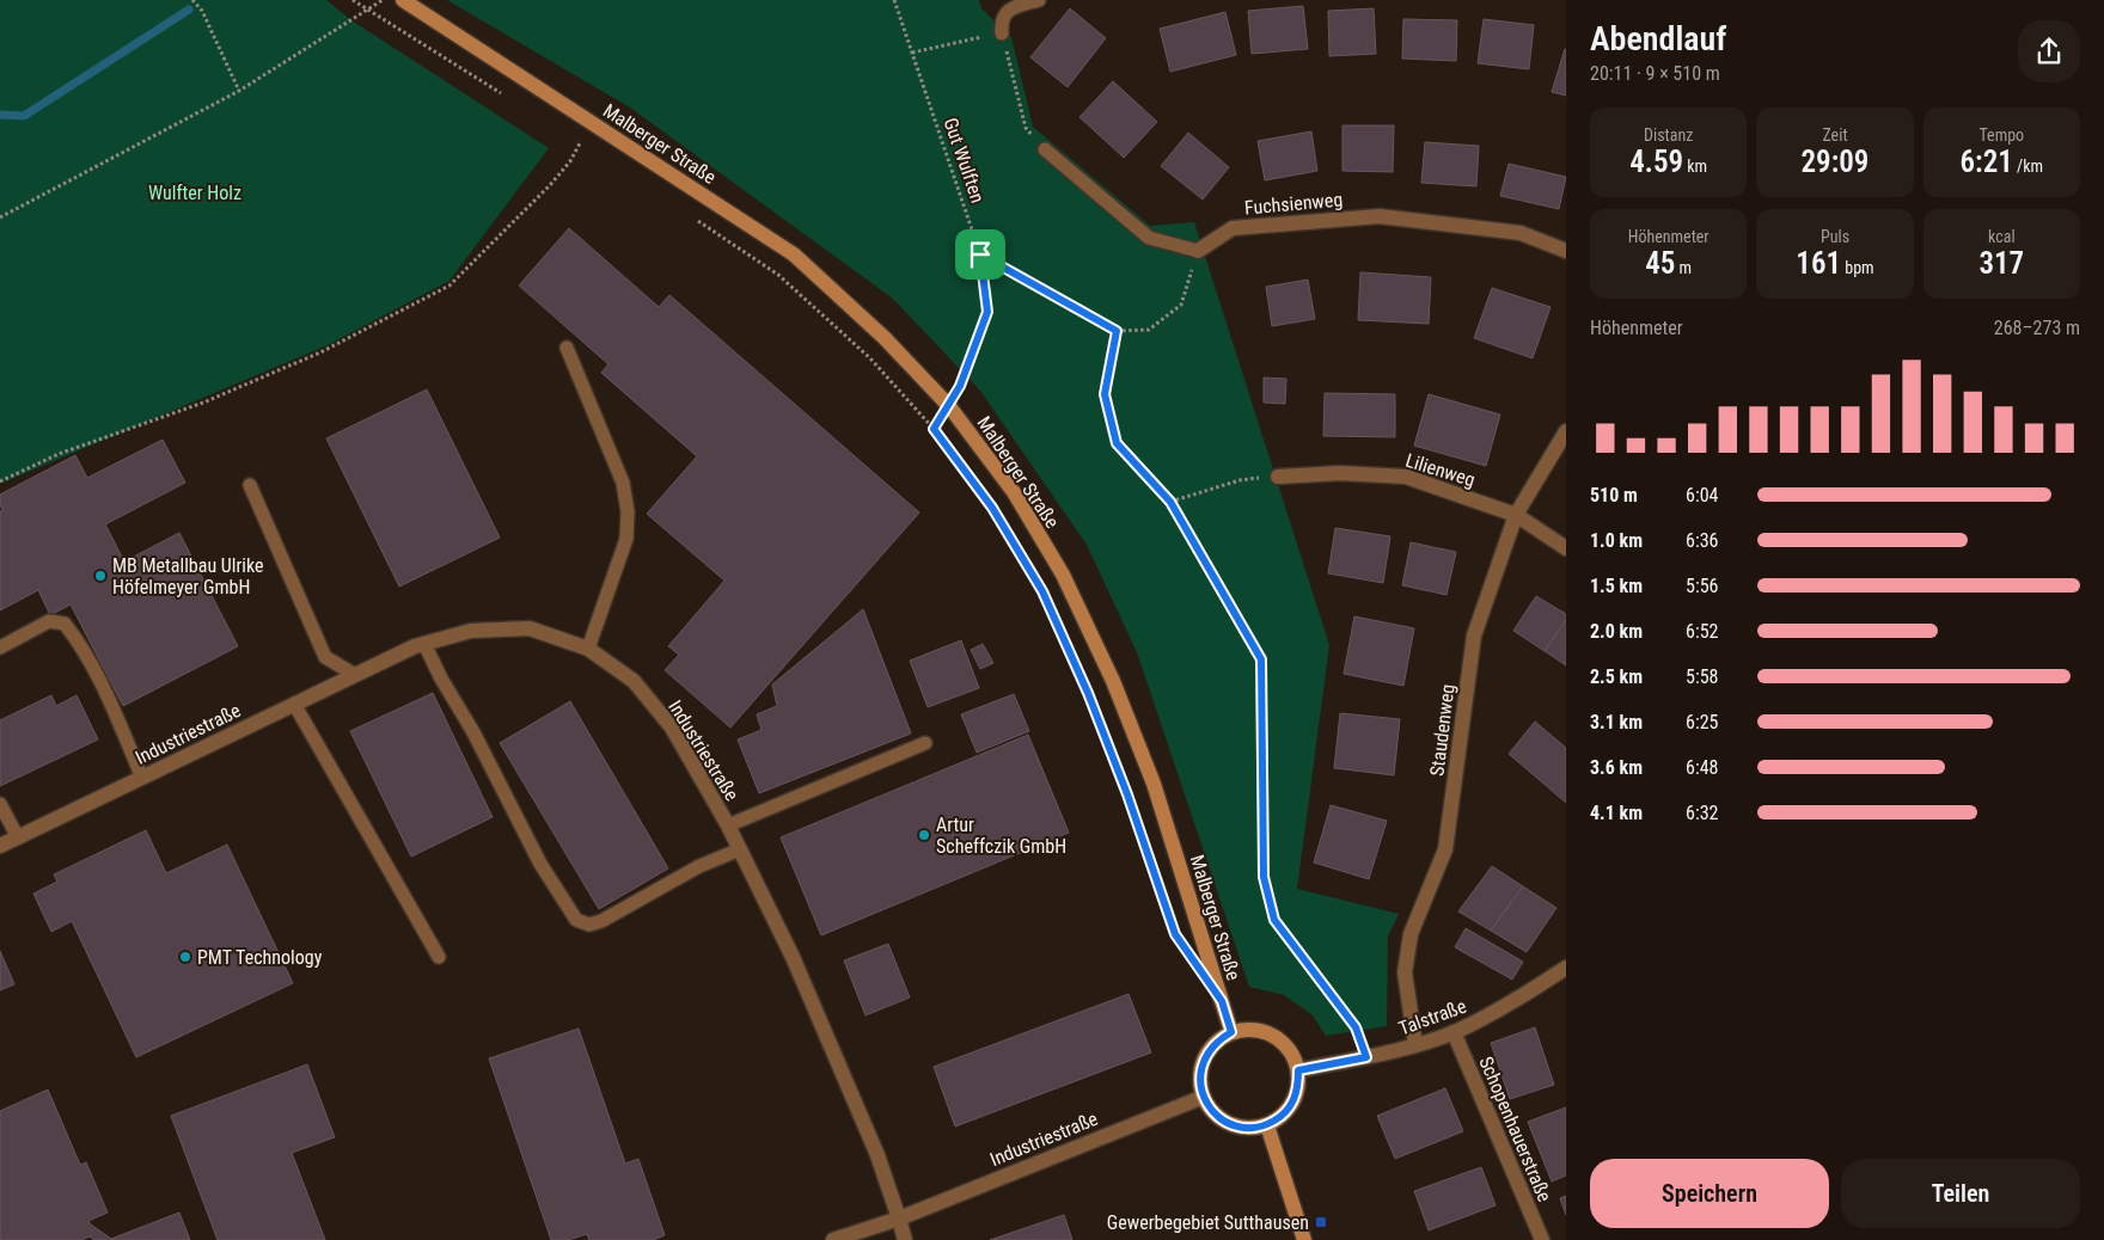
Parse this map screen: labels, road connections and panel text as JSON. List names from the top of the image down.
{
  "streets": {
    "street": [
      "Malberger Straße",
      "Fuchsienweg",
      "Lilienweg",
      "Staudenweg",
      "Industriestraße",
      "Talstraße",
      "Schopenhauerstraße"
    ],
    "path": ["Gut Wulften"]
  },
  "crossings": [
    ["Malberger Straße", "Gut Wulften"],
    ["Malberger Straße", "Industriestraße"],
    ["Malberger Straße", "Talstraße"],
    ["Lilienweg", "Staudenweg"],
    ["Staudenweg", "Talstraße"],
    ["Industriestraße", "Talstraße"],
    ["Talstraße", "Schopenhauerstraße"]
  ],
  "parks": ["Wulfter Holz"],
  "places": {
    "other": ["MB Metallbau Ulrike Höfelmeyer GmbH", "Artur Scheffczik GmbH", "PMT Technology"],
    "transit": ["Gewerbegebiet Sutthausen"]
  },
  "page": {
    "heading": ["Abendlauf", "20:11 · 9 × 510 m"],
    "stats": [
      ["Distanz", "4.59 km"],
      ["Zeit", "29:09"],
      ["Tempo", "6:21 /km"],
      ["Höhenmeter", "45 m"],
      ["Puls", "161 bpm"],
      ["kcal", "317"]
    ],
    "chart": ["Höhenmeter", "268–273 m"],
    "list": [
      {
        "name": "510 m",
        "note": "6:04"
      },
      {
        "name": "1.0 km",
        "note": "6:36"
      },
      {
        "name": "1.5 km",
        "note": "5:56"
      },
      {
        "name": "2.0 km",
        "note": "6:52"
      },
      {
        "name": "2.5 km",
        "note": "5:58"
      },
      {
        "name": "3.1 km",
        "note": "6:25"
      },
      {
        "name": "3.6 km",
        "note": "6:48"
      },
      {
        "name": "4.1 km",
        "note": "6:32"
      }
    ],
    "buttons": ["Speichern", "Teilen"]
  }
}
